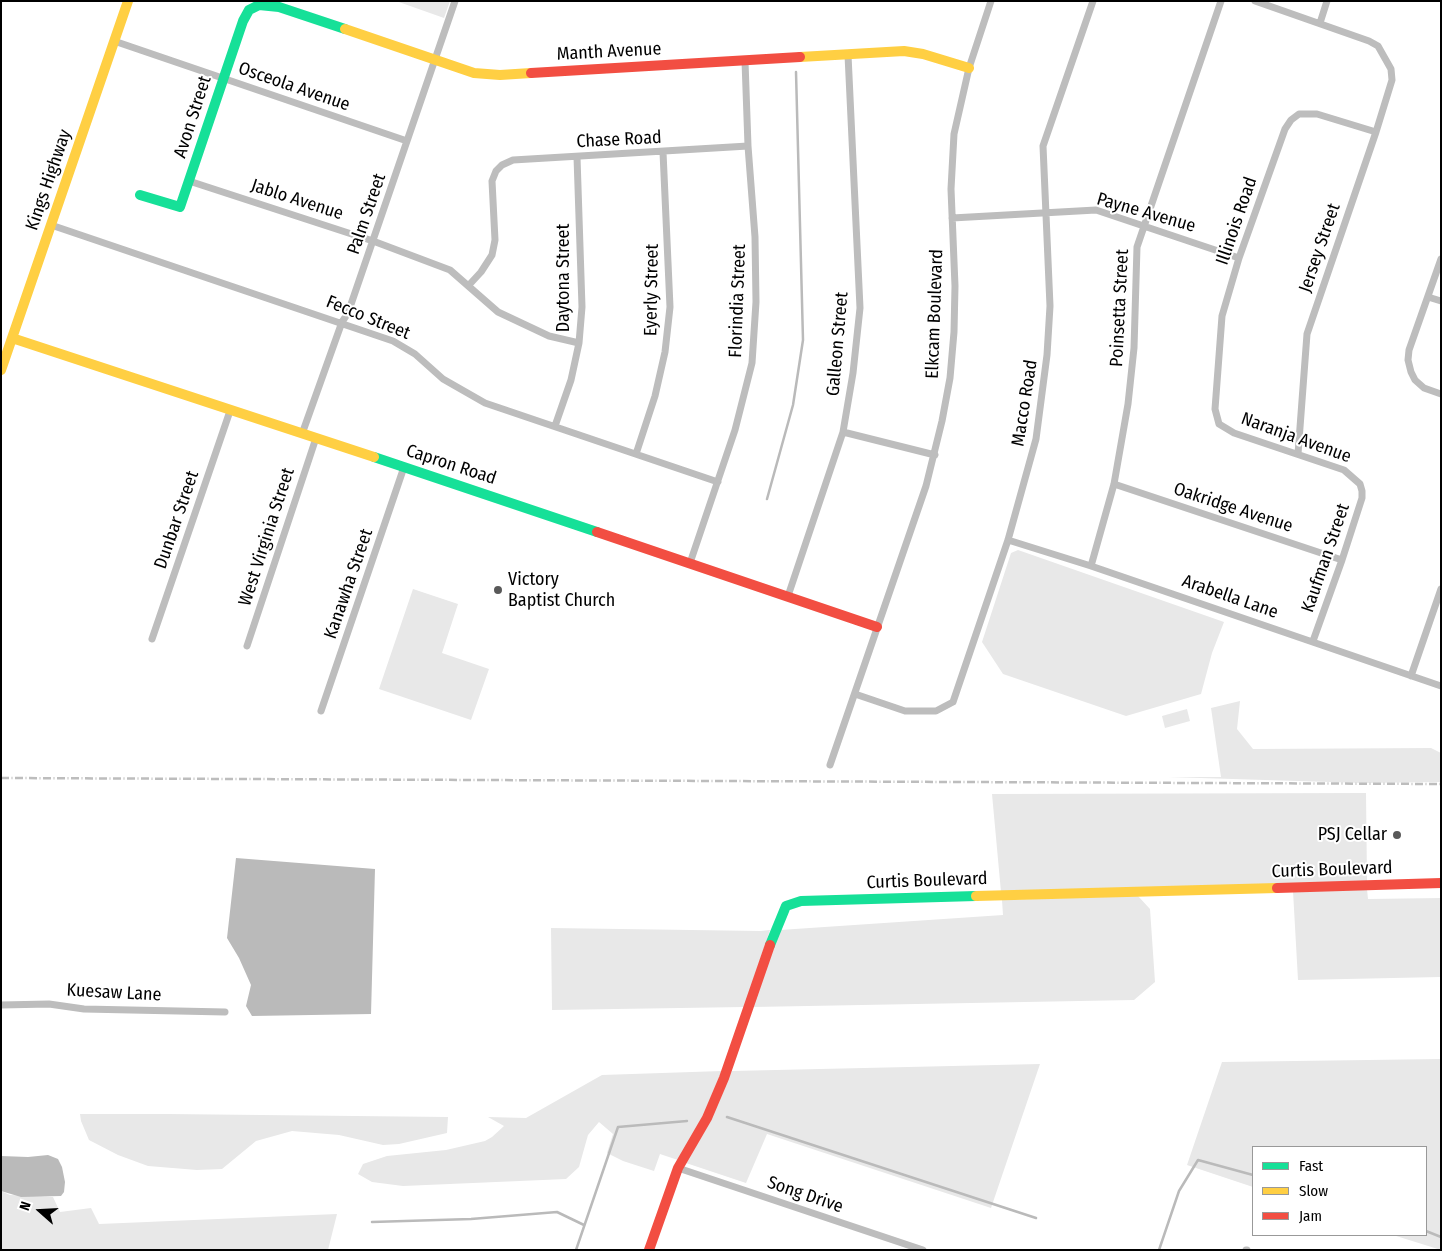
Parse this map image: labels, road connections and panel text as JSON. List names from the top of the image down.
{
  "streets": {
    "street": [
      "Manth Avenue",
      "Osceola Avenue",
      "Avon Street",
      "Chase Road",
      "Kings Highway",
      "Jablo Avenue",
      "Payne Avenue",
      "Palm Street",
      "Illinois Road",
      "Jersey Street",
      "Daytona Street",
      "Eyerly Street",
      "Florindia Street",
      "Poinsetta Street",
      "Elkcam Boulevard",
      "Fecco Street",
      "Galleon Street",
      "Macco Road",
      "Naranja Avenue",
      "Capron Road",
      "Oakridge Avenue",
      "Dunbar Street",
      "West Virginia Street",
      "Kaufman Street",
      "Kanawha Street",
      "Arabella Lane",
      "Curtis Boulevard",
      "Kuesaw Lane",
      "Song Drive"
    ]
  },
  "crossings": [
    ["Manth Avenue", "Avon Street"],
    ["Manth Avenue", "Palm Street"],
    ["Manth Avenue", "Florindia Street"],
    ["Manth Avenue", "Elkcam Boulevard"],
    ["Manth Avenue", "Galleon Street"],
    ["Osceola Avenue", "Avon Street"],
    ["Osceola Avenue", "Kings Highway"],
    ["Osceola Avenue", "Palm Street"],
    ["Avon Street", "Jablo Avenue"],
    ["Chase Road", "Jablo Avenue"],
    ["Chase Road", "Daytona Street"],
    ["Chase Road", "Eyerly Street"],
    ["Chase Road", "Florindia Street"],
    ["Kings Highway", "Fecco Street"],
    ["Kings Highway", "Capron Road"],
    ["Jablo Avenue", "Palm Street"],
    ["Jablo Avenue", "Daytona Street"],
    ["Payne Avenue", "Illinois Road"],
    ["Payne Avenue", "Poinsetta Street"],
    ["Payne Avenue", "Elkcam Boulevard"],
    ["Payne Avenue", "Macco Road"],
    ["Palm Street", "Fecco Street"],
    ["Palm Street", "Capron Road"],
    ["Illinois Road", "Jersey Street"],
    ["Illinois Road", "Naranja Avenue"],
    ["Jersey Street", "Naranja Avenue"],
    ["Daytona Street", "Fecco Street"],
    ["Eyerly Street", "Fecco Street"],
    ["Florindia Street", "Fecco Street"],
    ["Florindia Street", "Capron Road"],
    ["Poinsetta Street", "Oakridge Avenue"],
    ["Poinsetta Street", "Arabella Lane"],
    ["Elkcam Boulevard", "Macco Road"],
    ["Elkcam Boulevard", "Capron Road"],
    ["Galleon Street", "Capron Road"],
    ["Macco Road", "Arabella Lane"],
    ["Naranja Avenue", "Kaufman Street"],
    ["Capron Road", "Dunbar Street"],
    ["Capron Road", "West Virginia Street"],
    ["Capron Road", "Kanawha Street"],
    ["Oakridge Avenue", "Kaufman Street"],
    ["Kaufman Street", "Arabella Lane"],
    ["Curtis Boulevard", "Song Drive"]
  ],
  "places": ["Victory Baptist Church", "PSJ Cellar"],
  "legend": ["Fast", "Slow", "Jam"],
  "north": "left"
}
